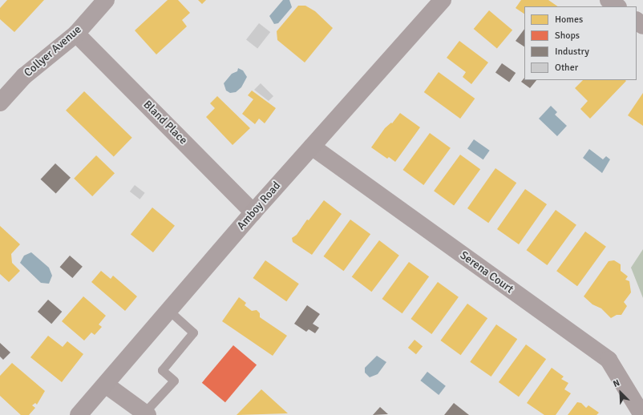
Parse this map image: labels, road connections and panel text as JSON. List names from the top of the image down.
{
  "streets": {
    "main road": ["Amboy Road"],
    "street": ["Collyer Avenue", "Bland Place", "Serena Court"]
  },
  "crossings": [
    ["Collyer Avenue", "Bland Place"],
    ["Bland Place", "Amboy Road"],
    ["Amboy Road", "Serena Court"]
  ],
  "legend": [
    "Homes",
    "Shops",
    "Industry",
    "Other"
  ],
  "north": "top left"
}
